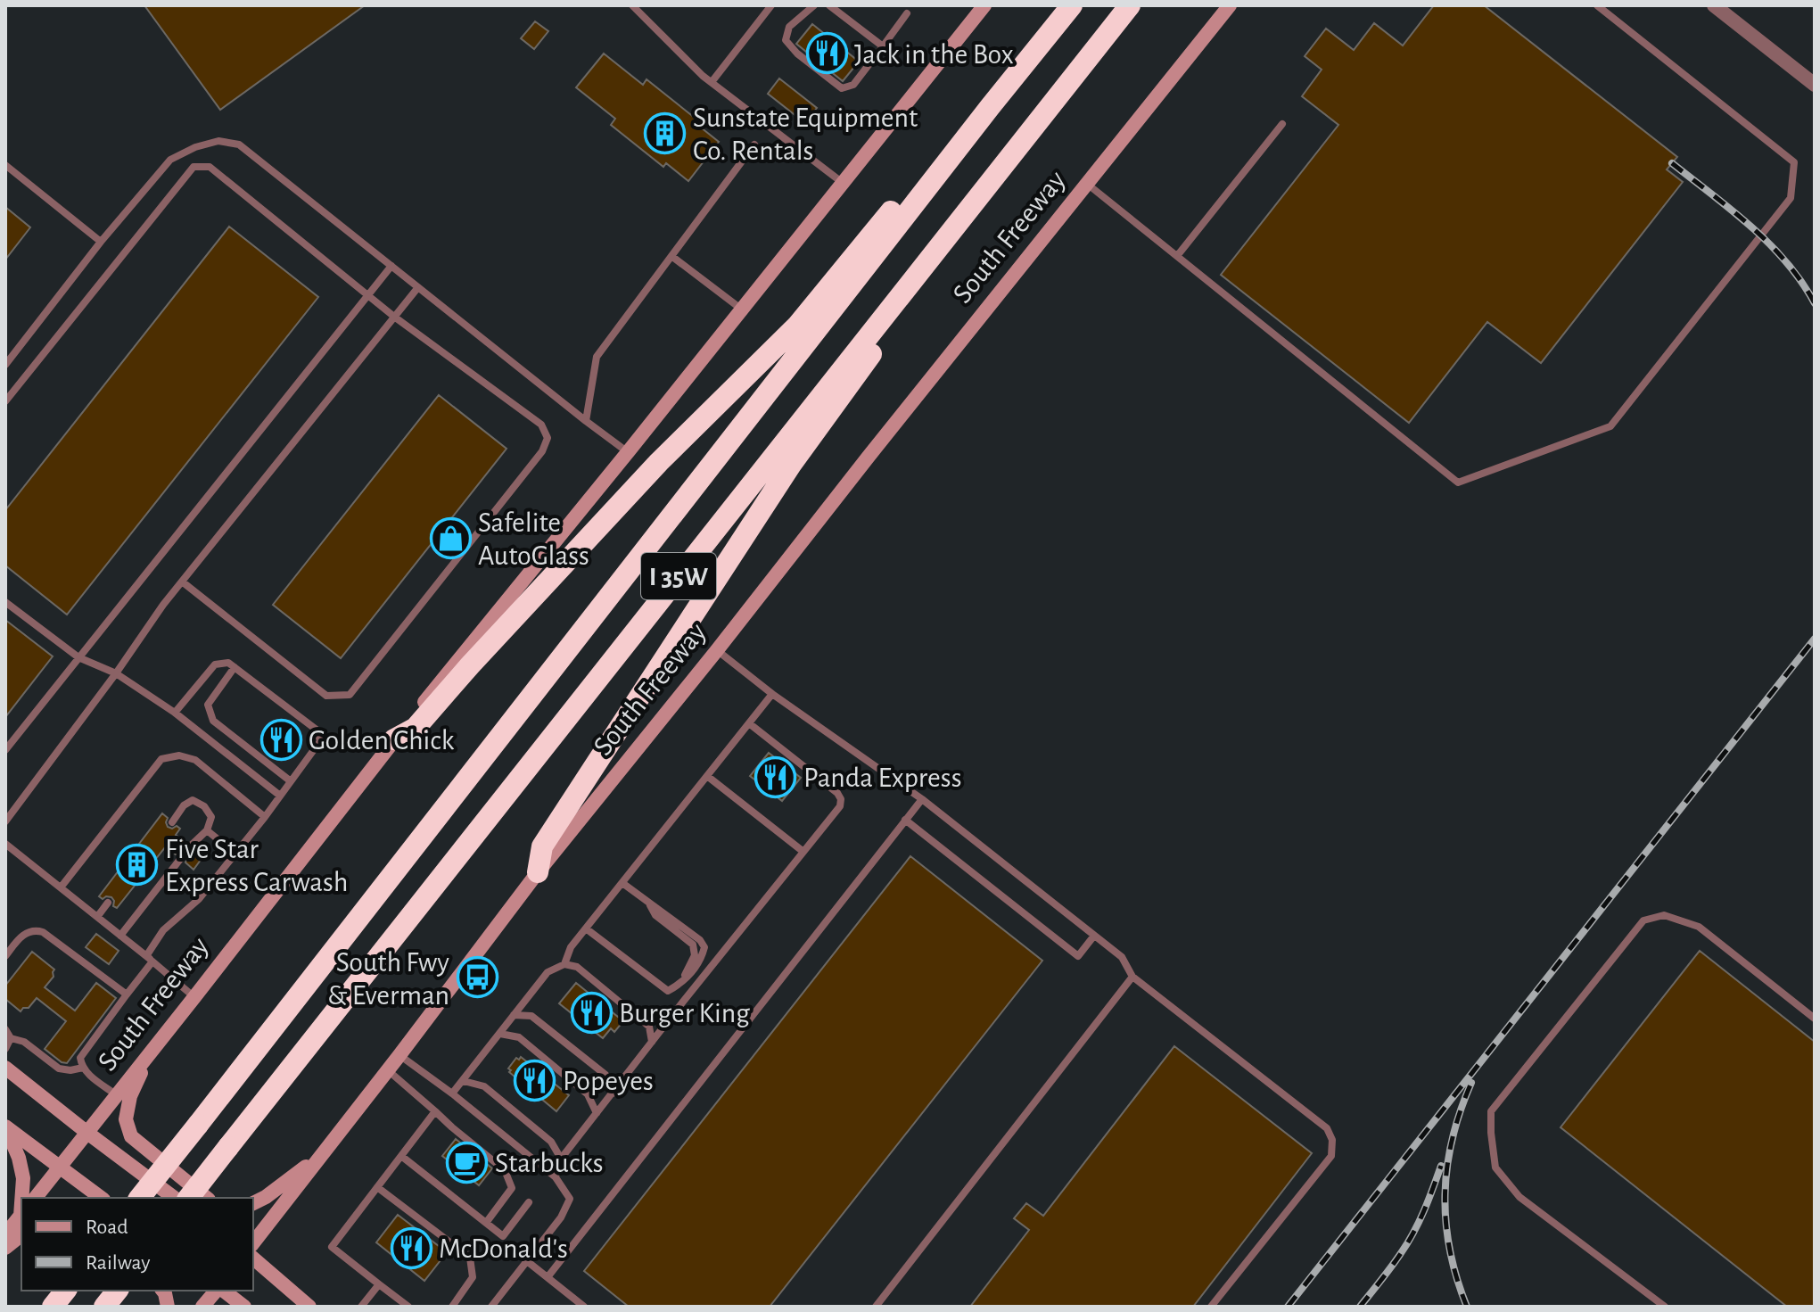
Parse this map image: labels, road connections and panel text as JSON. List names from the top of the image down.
{
  "streets": {
    "highway": ["South Freeway", "I 35W"]
  },
  "places": {
    "restaurant": [
      "Jack in the Box",
      "Golden Chick",
      "Panda Express",
      "Burger King",
      "Popeyes",
      "McDonald's"
    ],
    "building": ["Sunstate Equipment Co. Rentals", "Five Star Express Carwash"],
    "shop": ["Safelite AutoGlass"],
    "bus stop": ["South Fwy & Everman"],
    "cafe": ["Starbucks"]
  },
  "legend": ["Road", "Railway"]
}
